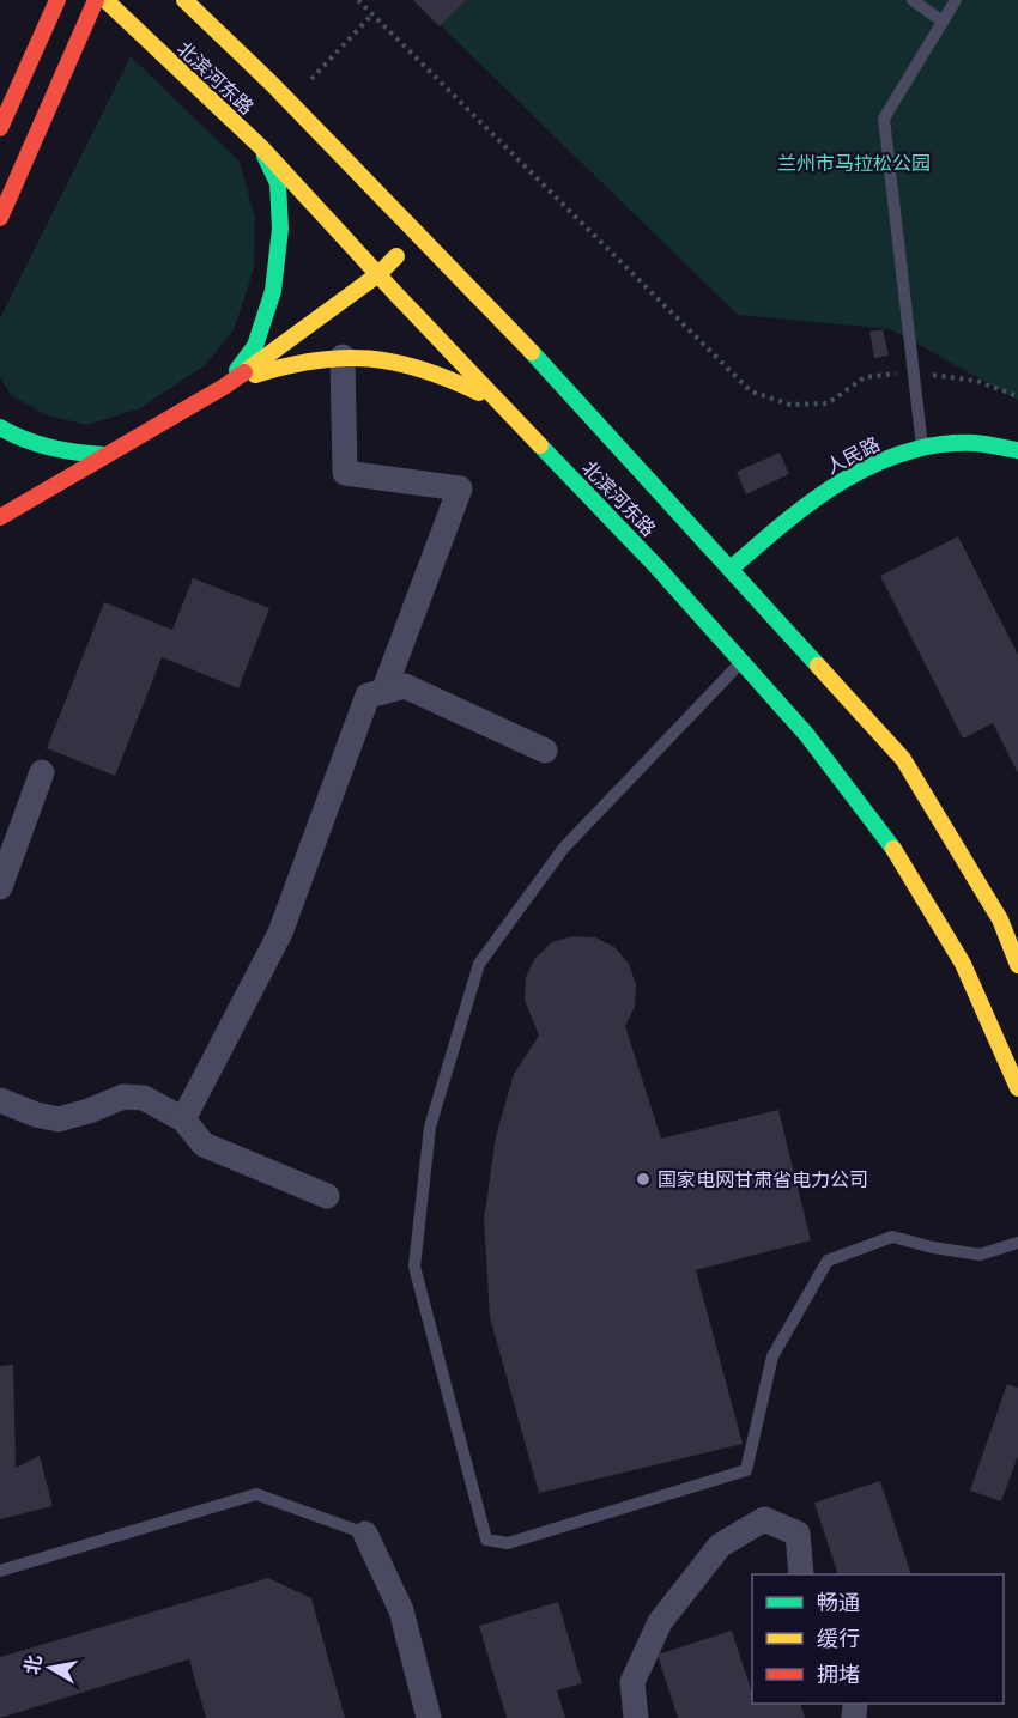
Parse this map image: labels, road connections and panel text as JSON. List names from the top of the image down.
{
  "streets": {
    "main road": ["北滨河东路", "人民路"]
  },
  "crossings": [
    ["北滨河东路", "人民路"]
  ],
  "parks": ["兰州市马拉松公园"],
  "places": ["国家电网甘肃省电力公司"],
  "legend": ["畅通", "缓行", "拥堵"],
  "north": "left"
}
